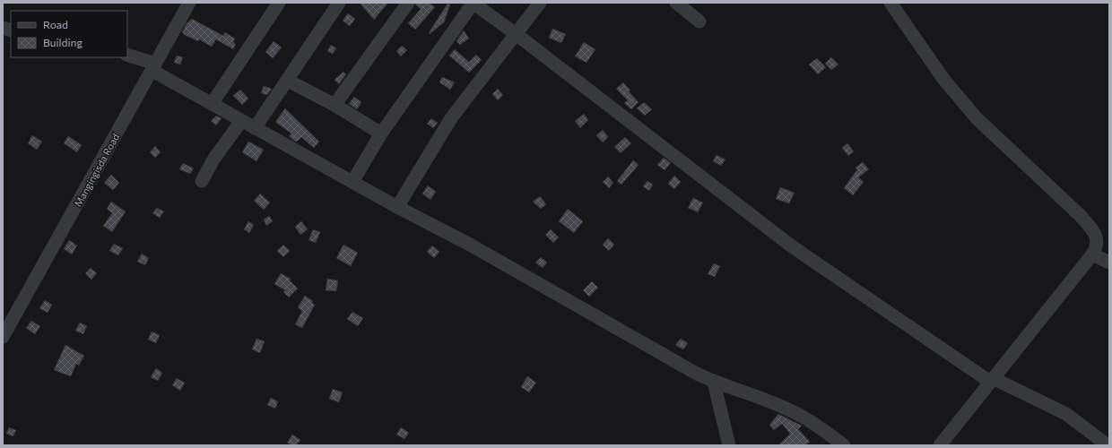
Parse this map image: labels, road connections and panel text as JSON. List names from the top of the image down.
{
  "streets": {
    "street": ["Mangingisda Road"]
  },
  "legend": ["Road", "Building"]
}
